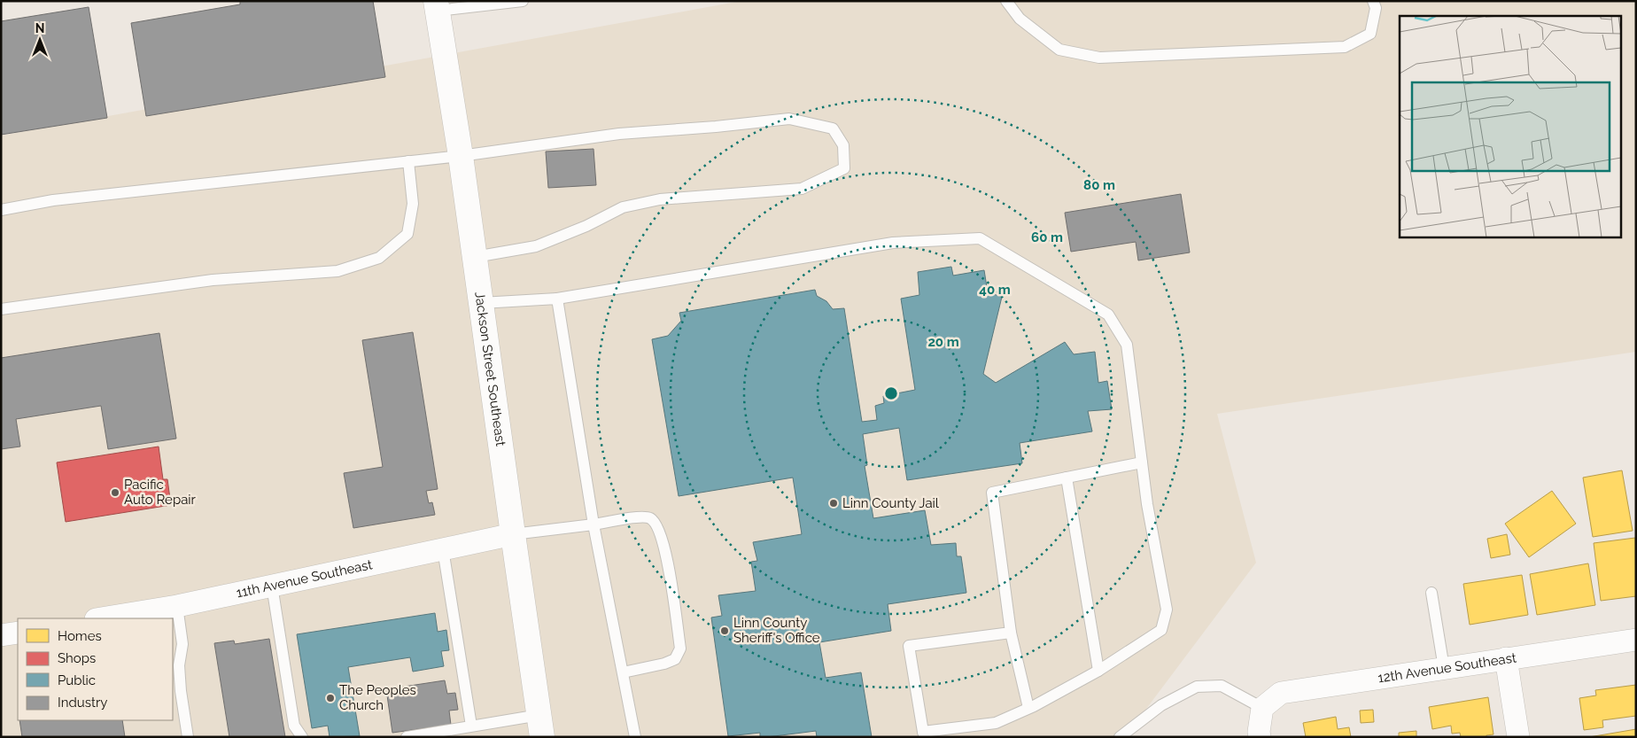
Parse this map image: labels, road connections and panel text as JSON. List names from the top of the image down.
{
  "streets": {
    "street": ["Jackson Street Southeast", "11th Avenue Southeast", "12th Avenue Southeast"]
  },
  "crossings": [
    ["Jackson Street Southeast", "11th Avenue Southeast"]
  ],
  "places": [
    "Pacific Auto Repair",
    "Linn County Jail",
    "Linn County Sheriff's Office",
    "The Peoples Church"
  ],
  "legend": [
    "Homes",
    "Shops",
    "Public",
    "Industry"
  ],
  "north": "top",
  "rings": [
    "80 m",
    "60 m",
    "40 m",
    "20 m"
  ]
}
